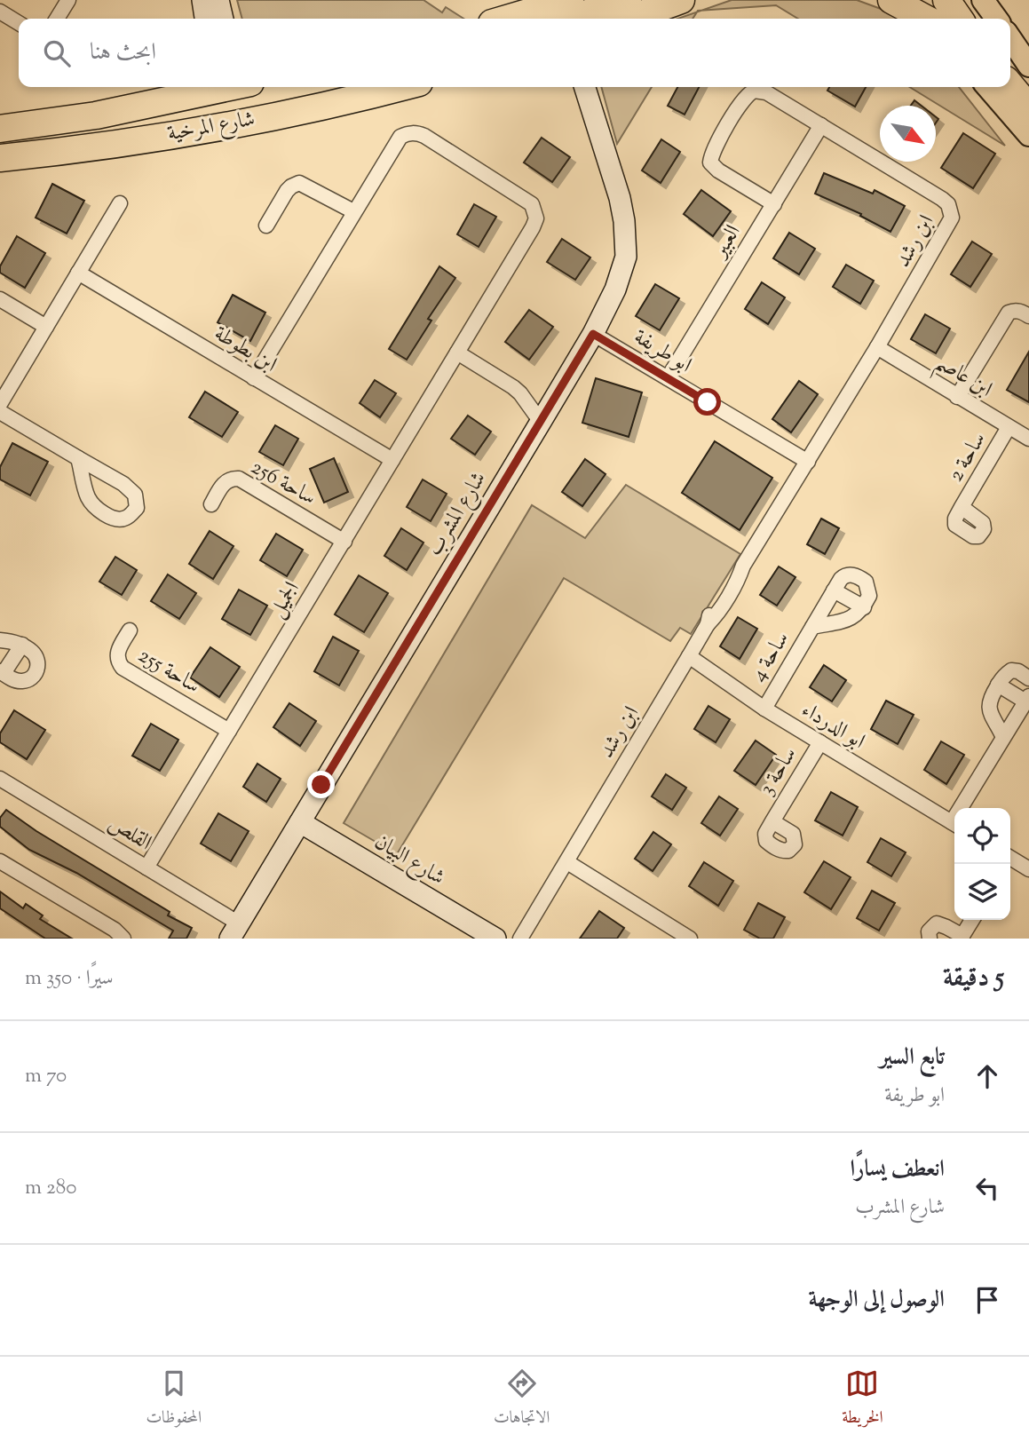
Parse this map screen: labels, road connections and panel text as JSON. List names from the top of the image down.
{
  "streets": {
    "highway": ["شارع المرخية"],
    "street": [
      "العبير",
      "ابن رشد",
      "ابن بطوطة",
      "ابو طريفة",
      "ابن عاصم",
      "ساحة 2",
      "ساحة 256",
      "شارع المشرب",
      "الجميل",
      "ساحة 4",
      "ساحة 255",
      "ابو الدرداء",
      "ساحة 3",
      "القلص",
      "شارع البيان"
    ]
  },
  "crossings": [
    ["العبير", "ابن رشد"],
    ["العبير", "ابو طريفة"],
    ["ابن رشد", "ابو طريفة"],
    ["ابن رشد", "ابن عاصم"],
    ["ابن رشد", "ابو الدرداء"],
    ["ابن بطوطة", "الجميل"],
    ["ابو طريفة", "شارع المشرب"],
    ["ابن عاصم", "ساحة 2"],
    ["ساحة 256", "الجميل"],
    ["شارع المشرب", "القلص"],
    ["شارع المشرب", "شارع البيان"],
    ["الجميل", "ساحة 255"],
    ["الجميل", "القلص"],
    ["ساحة 4", "ابو الدرداء"],
    ["ابو الدرداء", "ساحة 3"]
  ],
  "north": "bottom right",
  "page": {
    "search": "ابحث هنا",
    "heading": ["5 دقيقة", "سيرًا · 350 m"],
    "list": [
      ["تابع السير", "ابو طريفة", "70 m"],
      ["انعطف يسارًا", "شارع المشرب", "280 m"],
      "الوصول إلى الوجهة"
    ],
    "nav": ["الخريطة", "الاتجاهات", "المحفوظات"]
  }
}
